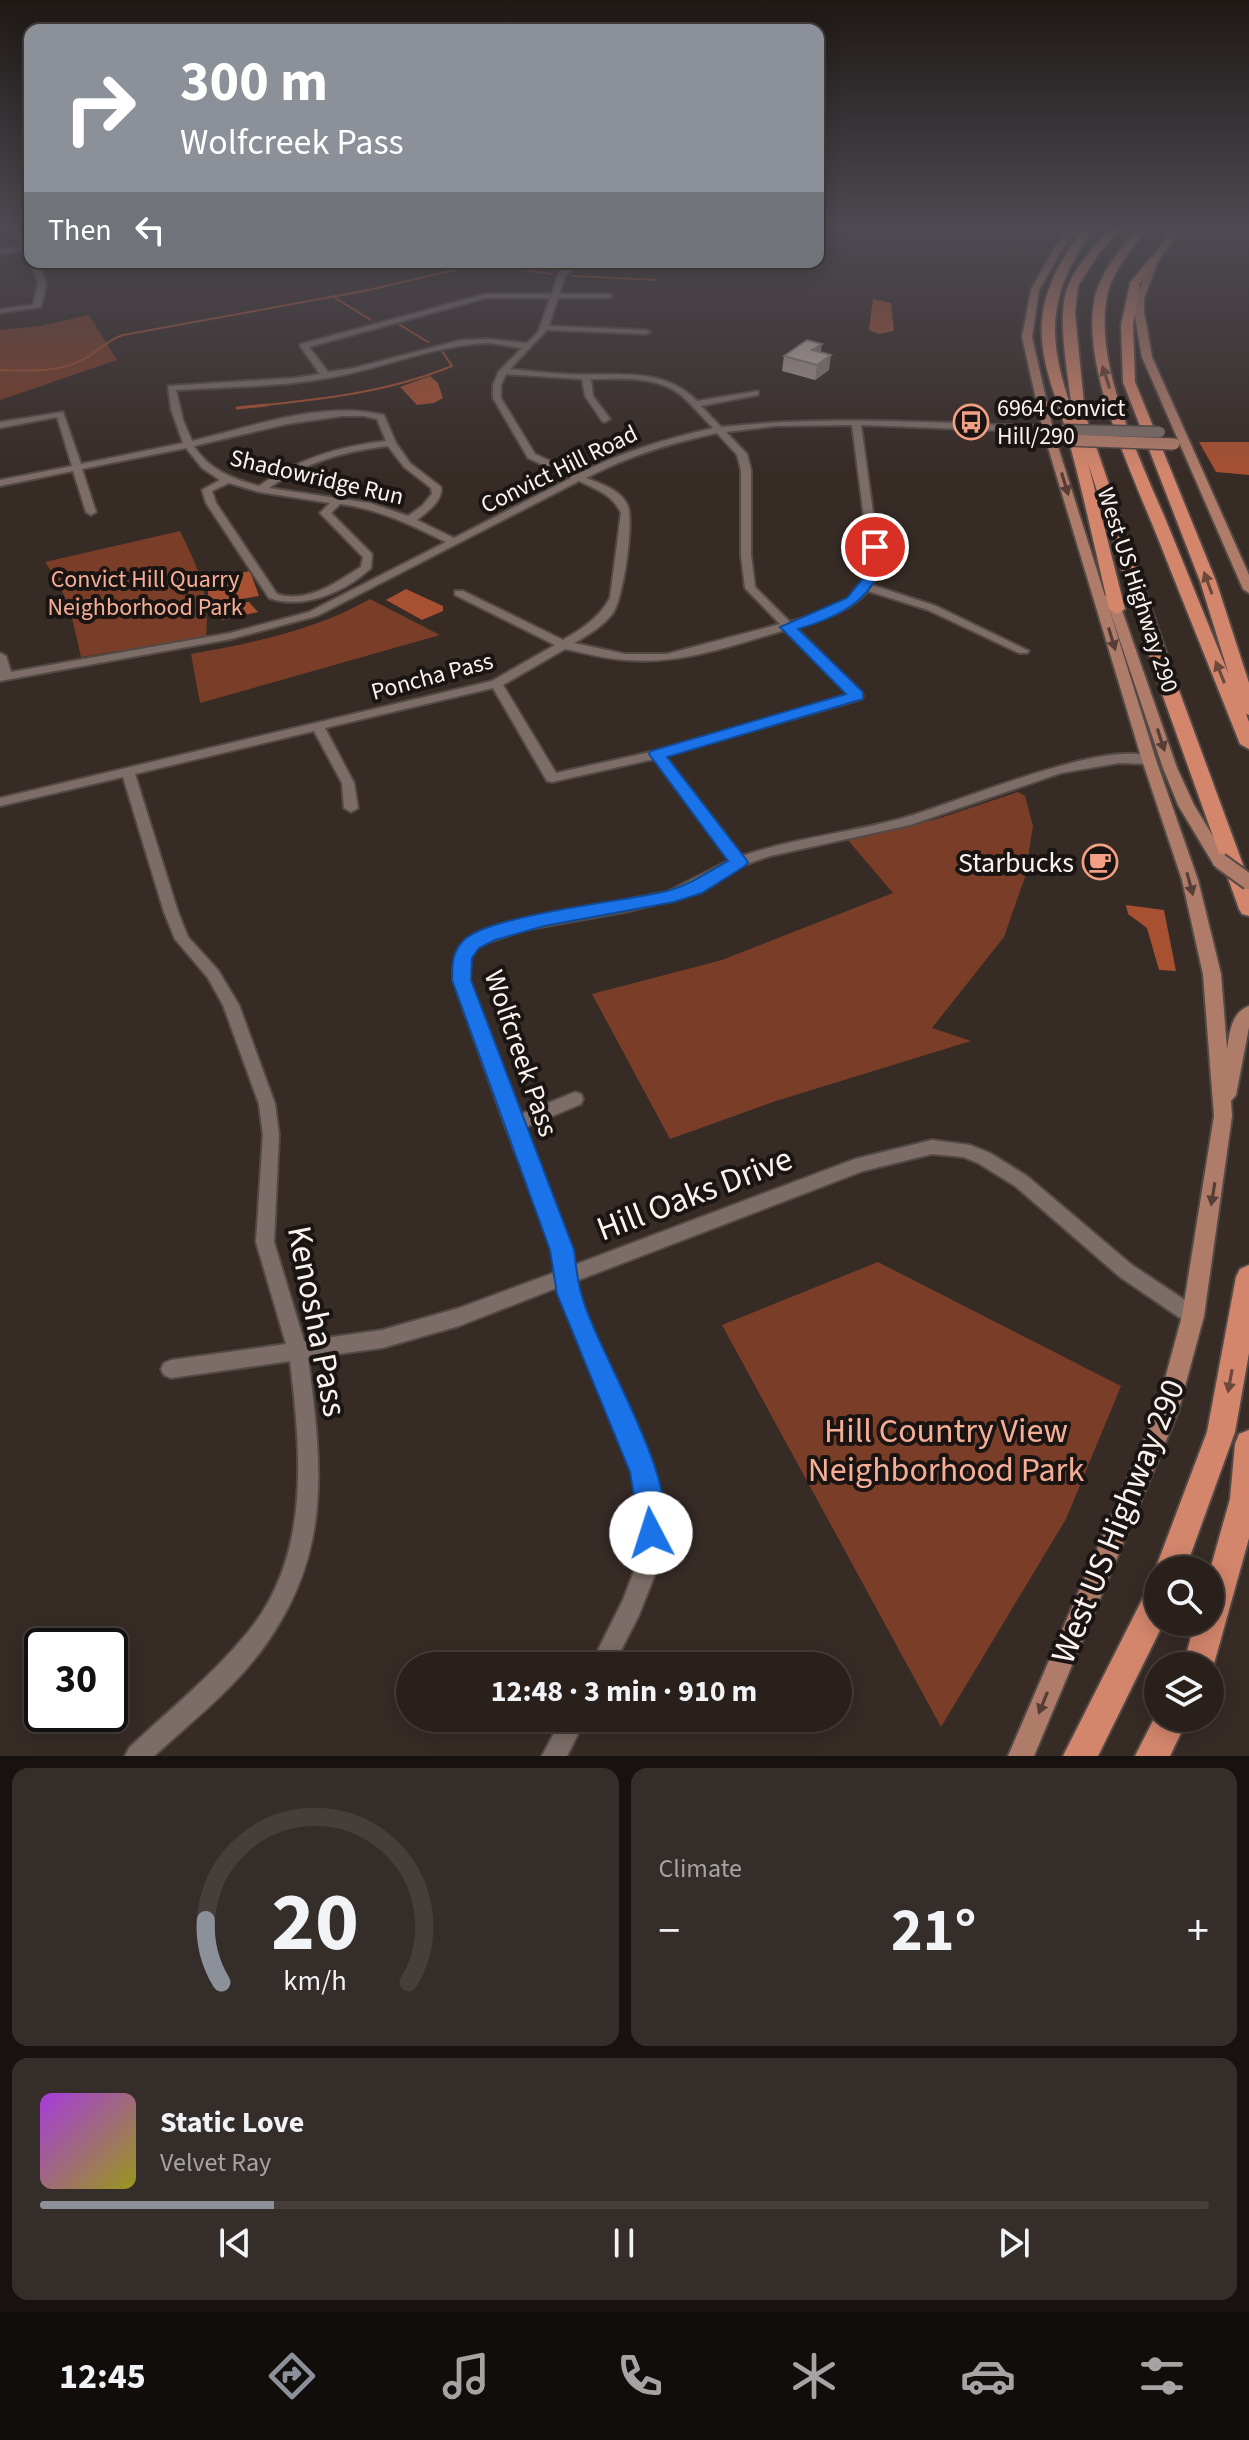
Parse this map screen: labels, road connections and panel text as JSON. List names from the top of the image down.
{
  "streets": {
    "highway": ["West US Highway 290"],
    "street": [
      "Convict Hill Road",
      "Shadowridge Run",
      "Poncha Pass",
      "Wolfcreek Pass",
      "Hill Oaks Drive",
      "Kenosha Pass"
    ]
  },
  "crossings": [
    ["Convict Hill Road", "Shadowridge Run"],
    ["Convict Hill Road", "West US Highway 290"],
    ["Convict Hill Road", "Poncha Pass"],
    ["West US Highway 290", "Wolfcreek Pass"],
    ["West US Highway 290", "Hill Oaks Drive"],
    ["Poncha Pass", "Kenosha Pass"],
    ["Wolfcreek Pass", "Hill Oaks Drive"],
    ["Hill Oaks Drive", "Kenosha Pass"]
  ],
  "parks": ["Convict Hill Quarry Neighborhood Park", "Hill Country View Neighborhood Park"],
  "places": {
    "bus stop": ["6964 Convict Hill/290"],
    "cafe": ["Starbucks"]
  },
  "page": {
    "turn": ["300 m", "Wolfcreek Pass"],
    "then": "Then",
    "limit": "30",
    "trip": "12:48 · 3 min · 910 m",
    "tile": "Climate",
    "heat": ["−", "21°", "+"],
    "song": ["Static Love", "Velvet Ray"],
    "tabs": "12:45",
    "gauge": ["20", "km/h"]
  }
}
